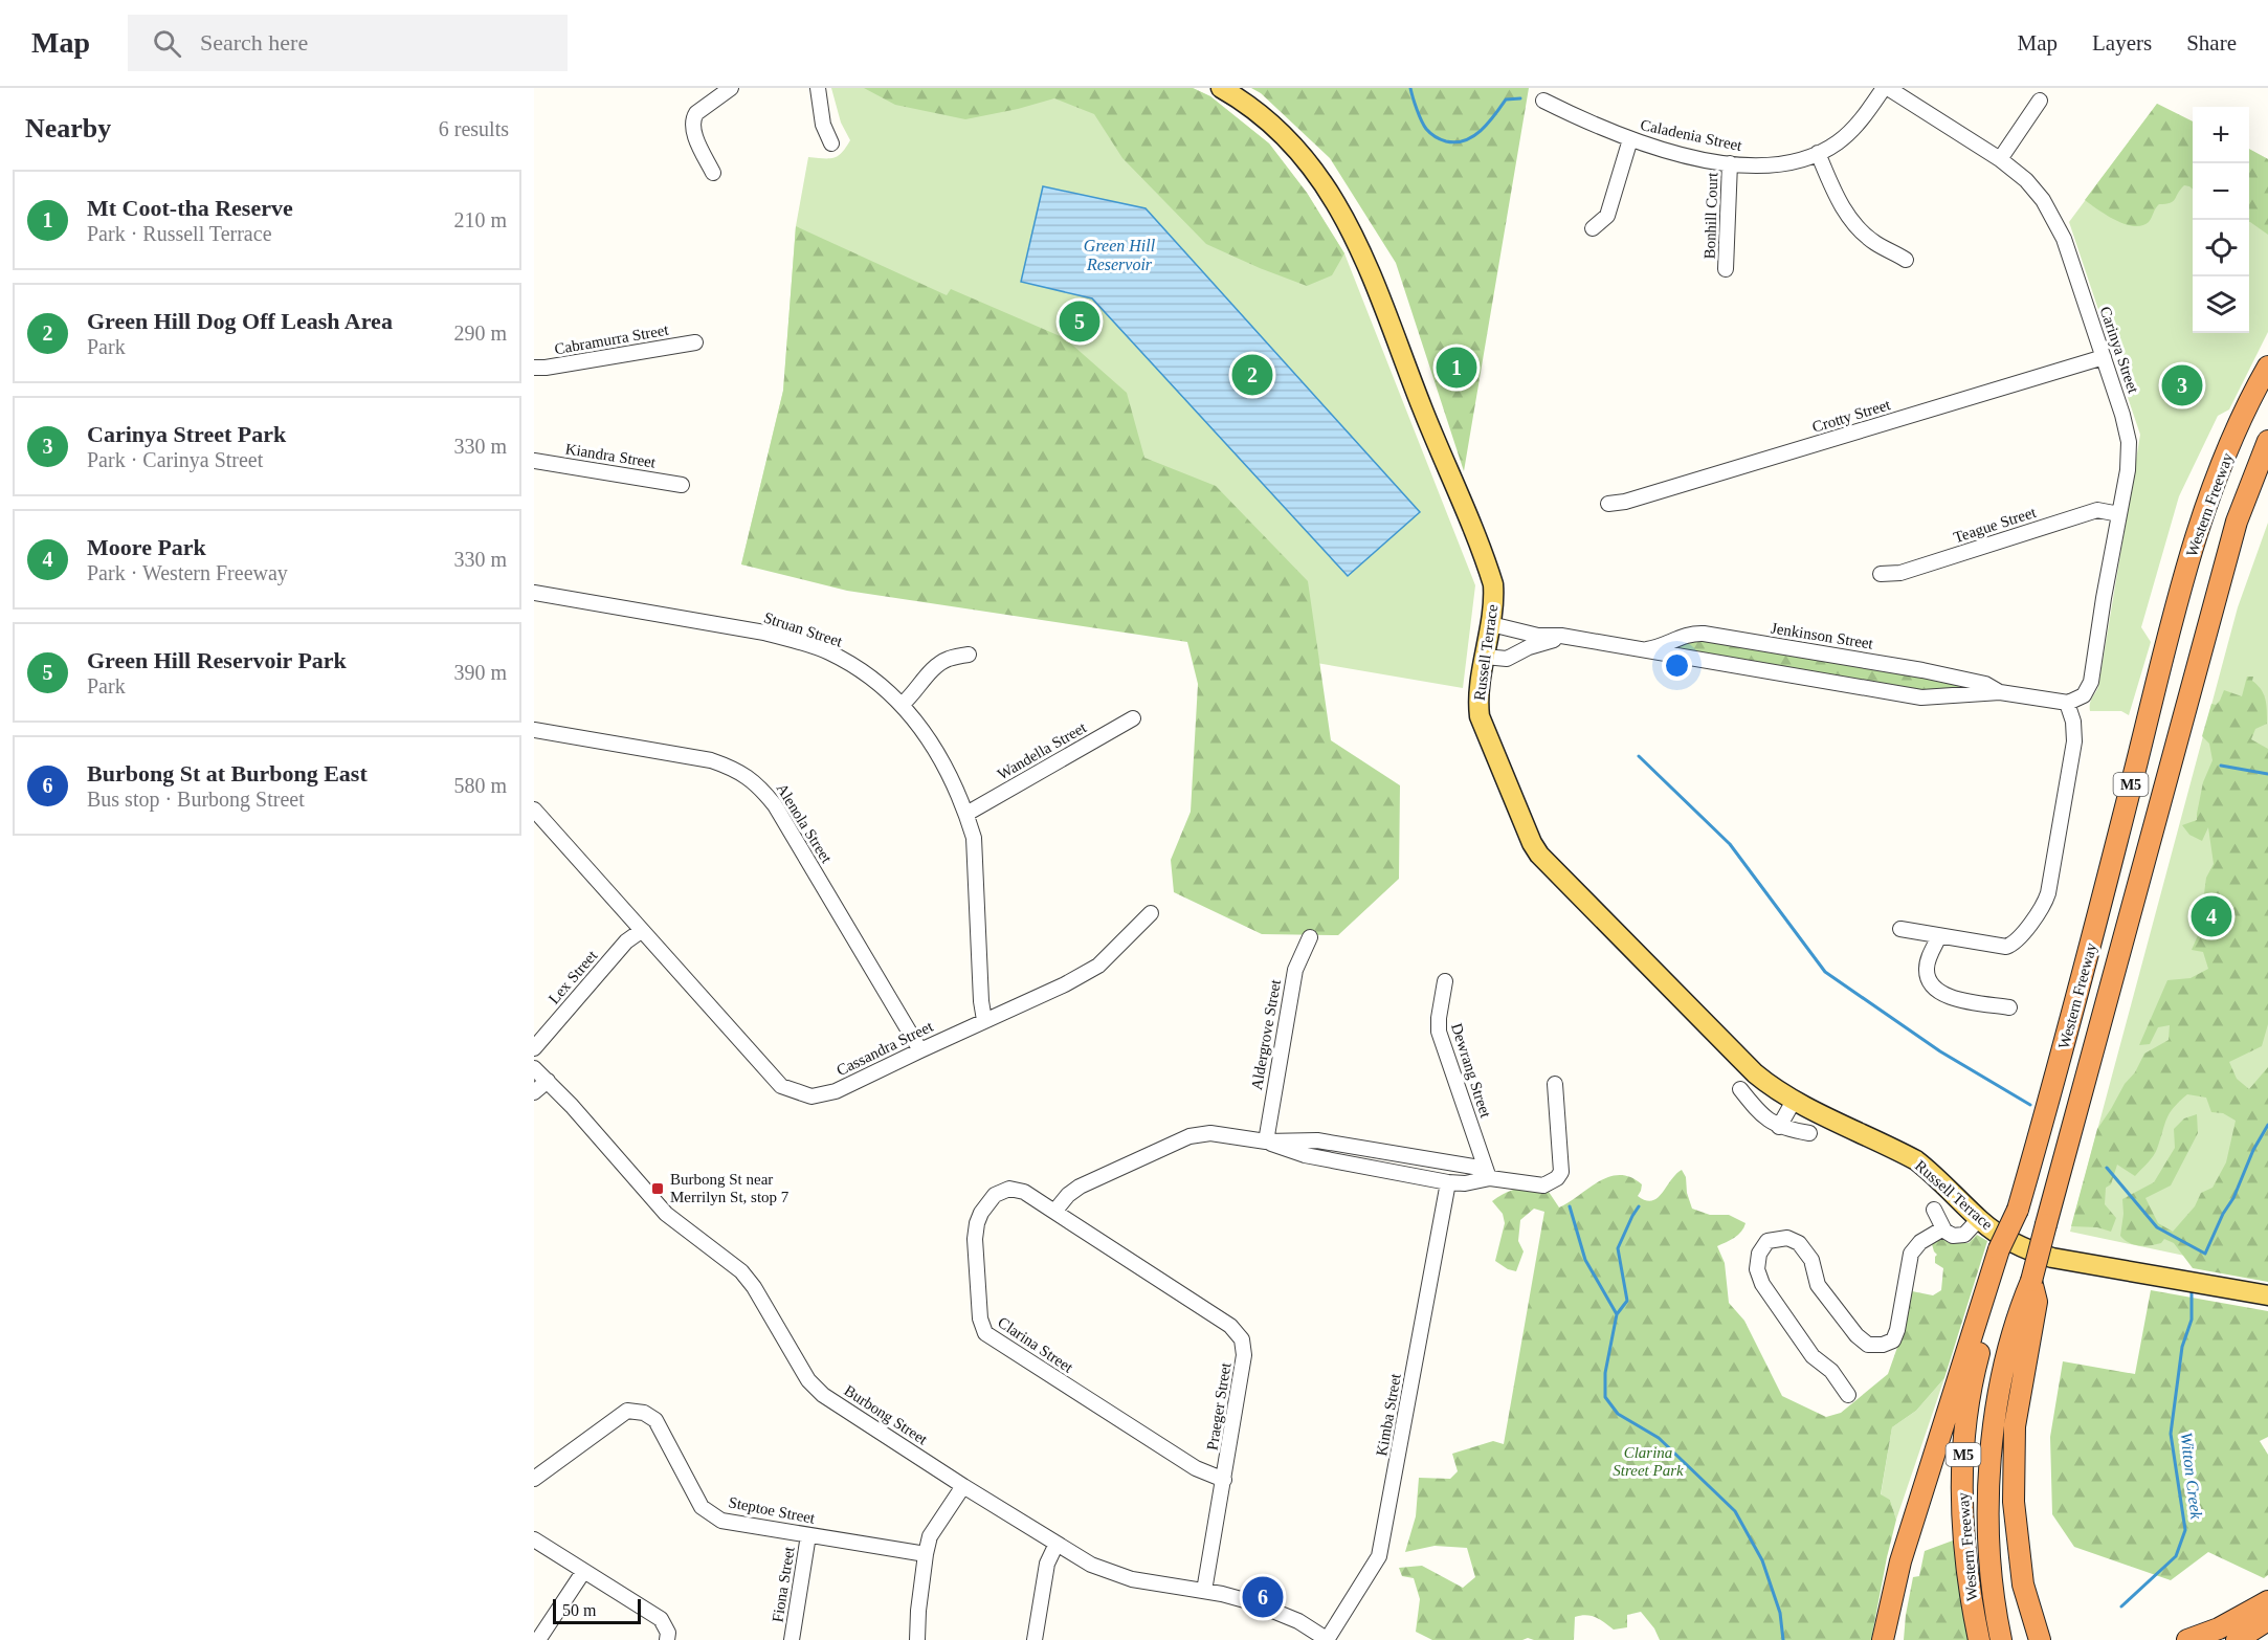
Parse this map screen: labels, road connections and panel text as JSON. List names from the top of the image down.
{
  "streets": {
    "highway": ["Western Freeway", "M5"],
    "main road": ["Russell Terrace"],
    "street": [
      "Caladenia Street",
      "Bonhill Court",
      "Cabramurra Street",
      "Carinya Street",
      "Crotty Street",
      "Kiandra Street",
      "Teague Street",
      "Struan Street",
      "Jenkinson Street",
      "Wandella Street",
      "Alenola Street",
      "Lex Street",
      "Aldergrove Street",
      "Cassandra Street",
      "Dewrang Street",
      "Clarina Street",
      "Praeger Street",
      "Burbong Street",
      "Kimba Street",
      "Steptoe Street",
      "Fiona Street"
    ]
  },
  "crossings": [
    ["Caladenia Street", "Bonhill Court"],
    ["Caladenia Street", "Carinya Street"],
    ["Carinya Street", "Crotty Street"],
    ["Carinya Street", "Teague Street"],
    ["Carinya Street", "Jenkinson Street"],
    ["Struan Street", "Wandella Street"],
    ["Struan Street", "Cassandra Street"],
    ["Jenkinson Street", "Russell Terrace"],
    ["Alenola Street", "Cassandra Street"],
    ["Lex Street", "Cassandra Street"],
    ["Clarina Street", "Praeger Street"],
    ["Praeger Street", "Burbong Street"],
    ["Burbong Street", "Kimba Street"],
    ["Steptoe Street", "Fiona Street"]
  ],
  "water": ["Green Hill Reservoir", "Witton Creek"],
  "parks": ["Clarina Street Park"],
  "places": {
    "transit": ["Burbong St near Merrilyn St, stop 7"]
  },
  "scale_bar": "50 m",
  "page": {
    "header": "Map",
    "search": "Search here",
    "nav": ["Map", "Layers", "Share"],
    "heading": ["Nearby", "6 results"],
    "map_buttons": ["+", "−"],
    "list": [
      {
        "mark": "1",
        "name": "Mt Coot-tha Reserve",
        "note": "Park · Russell Terrace",
        "value": "210 m"
      },
      {
        "mark": "2",
        "name": "Green Hill Dog Off Leash Area",
        "note": "Park",
        "value": "290 m"
      },
      {
        "mark": "3",
        "name": "Carinya Street Park",
        "note": "Park · Carinya Street",
        "value": "330 m"
      },
      {
        "mark": "4",
        "name": "Moore Park",
        "note": "Park · Western Freeway",
        "value": "330 m"
      },
      {
        "mark": "5",
        "name": "Green Hill Reservoir Park",
        "note": "Park",
        "value": "390 m"
      },
      {
        "mark": "6",
        "name": "Burbong St at Burbong East",
        "note": "Bus stop · Burbong Street",
        "value": "580 m"
      }
    ],
    "pins": [
      "5",
      "1",
      "2",
      "3",
      "4",
      "6"
    ],
    "scale": "50 m"
  }
}
